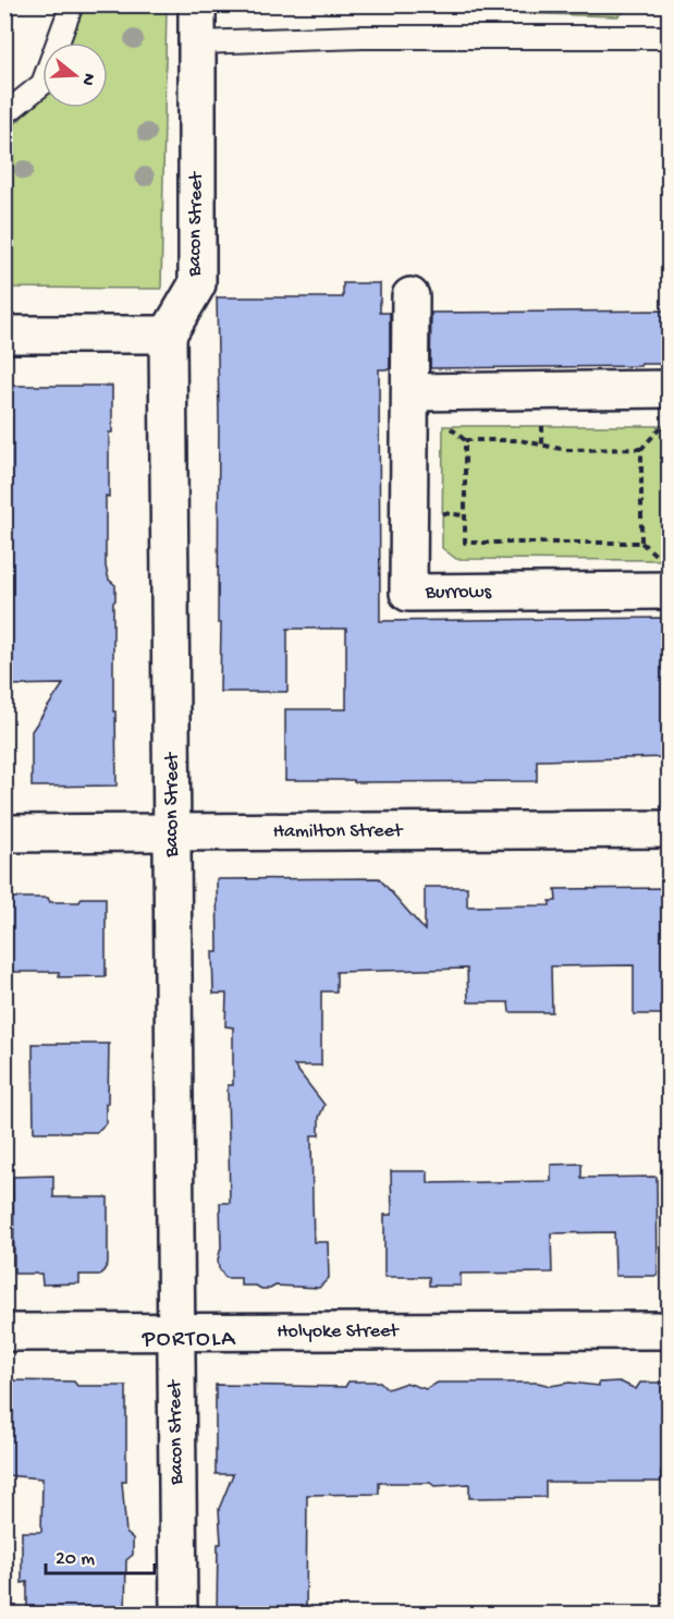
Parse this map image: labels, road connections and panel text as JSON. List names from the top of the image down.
{
  "streets": {
    "street": [
      "Bacon Street",
      "Burrows",
      "Hamilton Street",
      "Holyoke Street"
    ]
  },
  "crossings": [
    ["Bacon Street", "Hamilton Street"],
    ["Bacon Street", "Holyoke Street"]
  ],
  "districts": ["PORTOLA"],
  "scale_bar": "20 m",
  "north": "right"
}
